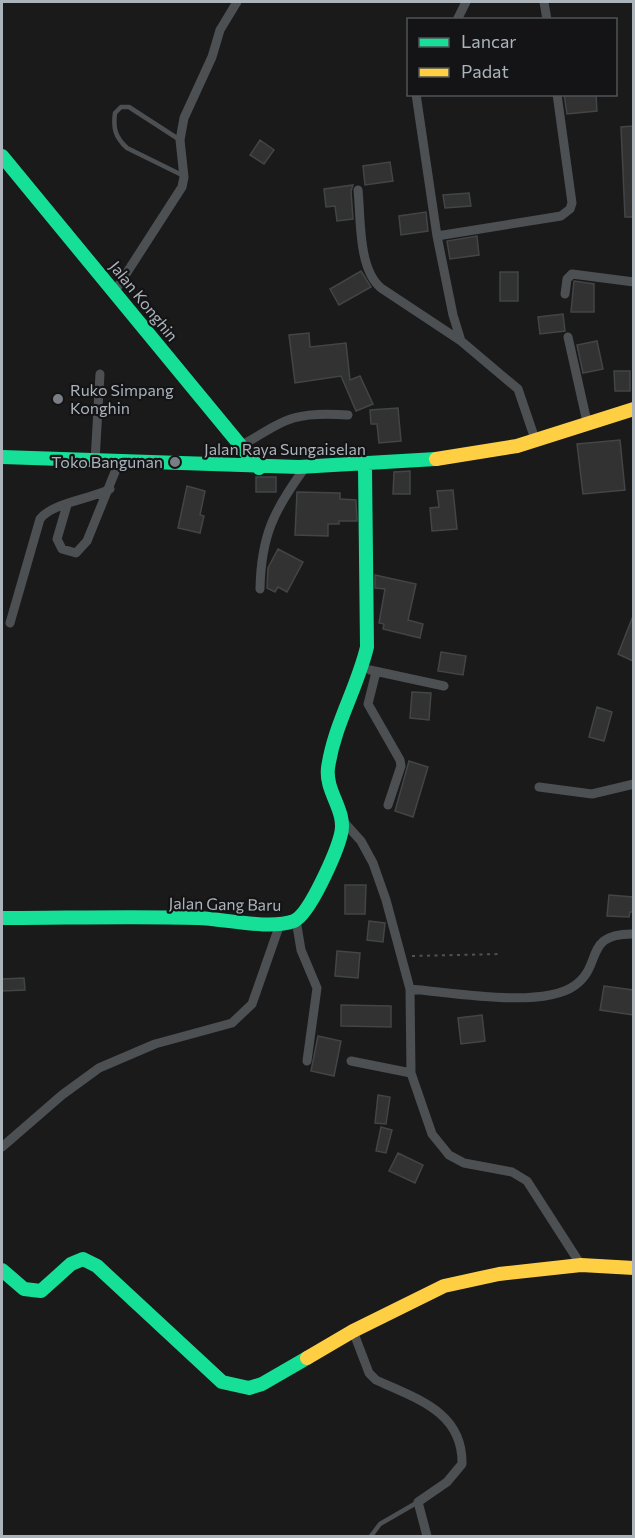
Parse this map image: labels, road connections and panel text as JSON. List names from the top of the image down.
{
  "streets": {
    "street": ["Jalan Konghin", "Jalan Raya Sungaiselan", "Jalan Gang Baru"]
  },
  "crossings": [
    ["Jalan Konghin", "Jalan Raya Sungaiselan"]
  ],
  "places": ["Ruko Simpang Konghin", "Toko Bangunan"],
  "legend": ["Lancar", "Padat"]
}
